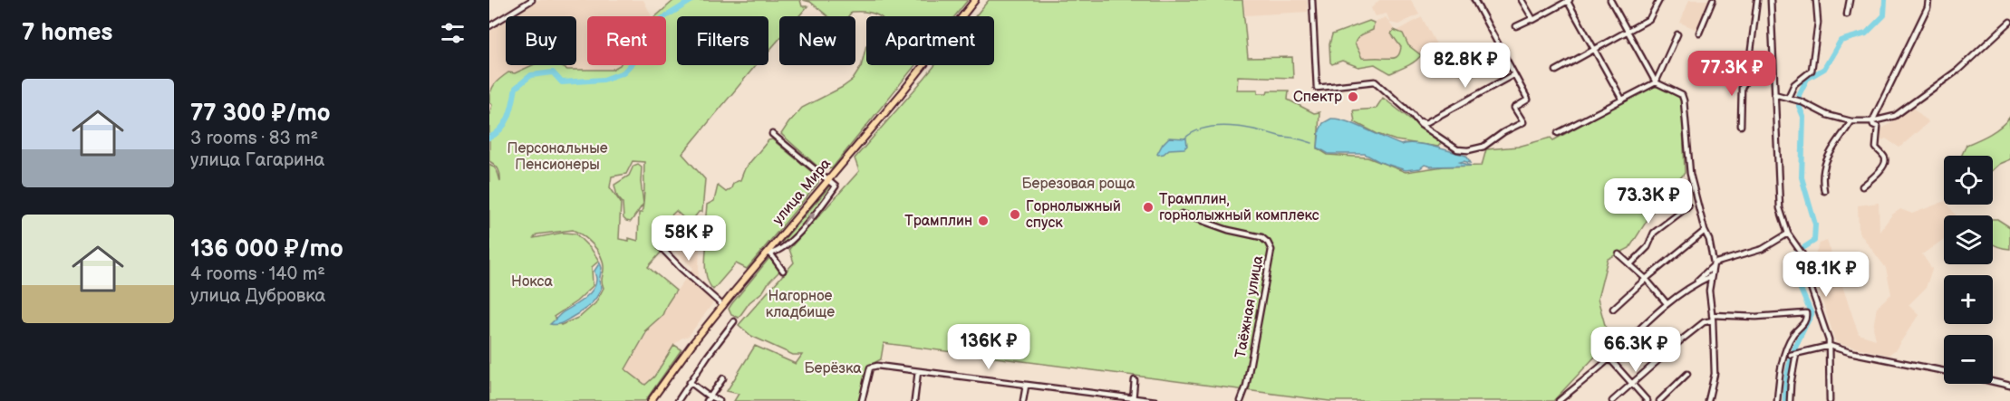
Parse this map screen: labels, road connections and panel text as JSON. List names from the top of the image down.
{
  "streets": {
    "main road": ["улица Мира"],
    "street": ["Таёжная улица"]
  },
  "parks": [
    "Персональные Пенсионеры",
    "Березовая роща",
    "Нокса",
    "Нагорное кладбище",
    "Берёзка"
  ],
  "places": [
    "Спектр",
    "Трамплин, горнолыжный комплекс",
    "Горнолыжный спуск",
    "Трамплин"
  ],
  "page": {
    "heading": "7 homes",
    "chip": [
      "Buy",
      "Rent",
      "Filters",
      "New",
      "Apartment"
    ],
    "price": [
      "82.8K ₽",
      "77.3K ₽",
      "73.3K ₽",
      "58K ₽",
      "98.1K ₽",
      "136K ₽",
      "66.3K ₽"
    ],
    "list": [
      {
        "name": "77 300 ₽/mo",
        "note": "3 rooms · 83 m² · улица Гагарина"
      },
      {
        "name": "136 000 ₽/mo",
        "note": "4 rooms · 140 m² · улица Дубровка"
      }
    ],
    "map_buttons": ["+", "−"]
  }
}
